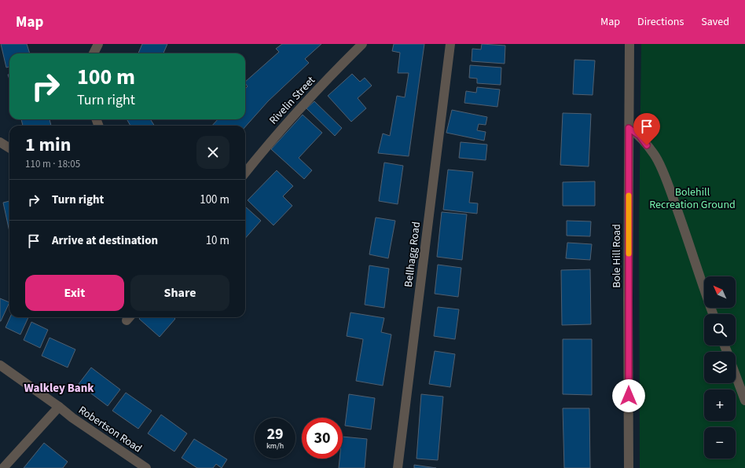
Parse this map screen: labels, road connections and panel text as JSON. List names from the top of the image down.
{
  "streets": {
    "street": [
      "Rivelin Street",
      "Bellhagg Road",
      "Bole Hill Road",
      "Robertson Road"
    ]
  },
  "districts": ["Walkley Bank"],
  "parks": ["Bolehill Recreation Ground"],
  "north": "top left",
  "page": {
    "header": "Map",
    "nav": ["Map", "Directions", "Saved"],
    "turn": ["100 m", "Turn right"],
    "heading": ["1 min", "110 m · 18:05"],
    "list": [
      {
        "name": "Turn right",
        "value": "100 m"
      },
      {
        "name": "Arrive at destination",
        "value": "10 m"
      }
    ],
    "buttons": ["Exit", "Share"],
    "map_buttons": ["+", "−"],
    "speed": "29 km/h",
    "limit": "30"
  }
}
